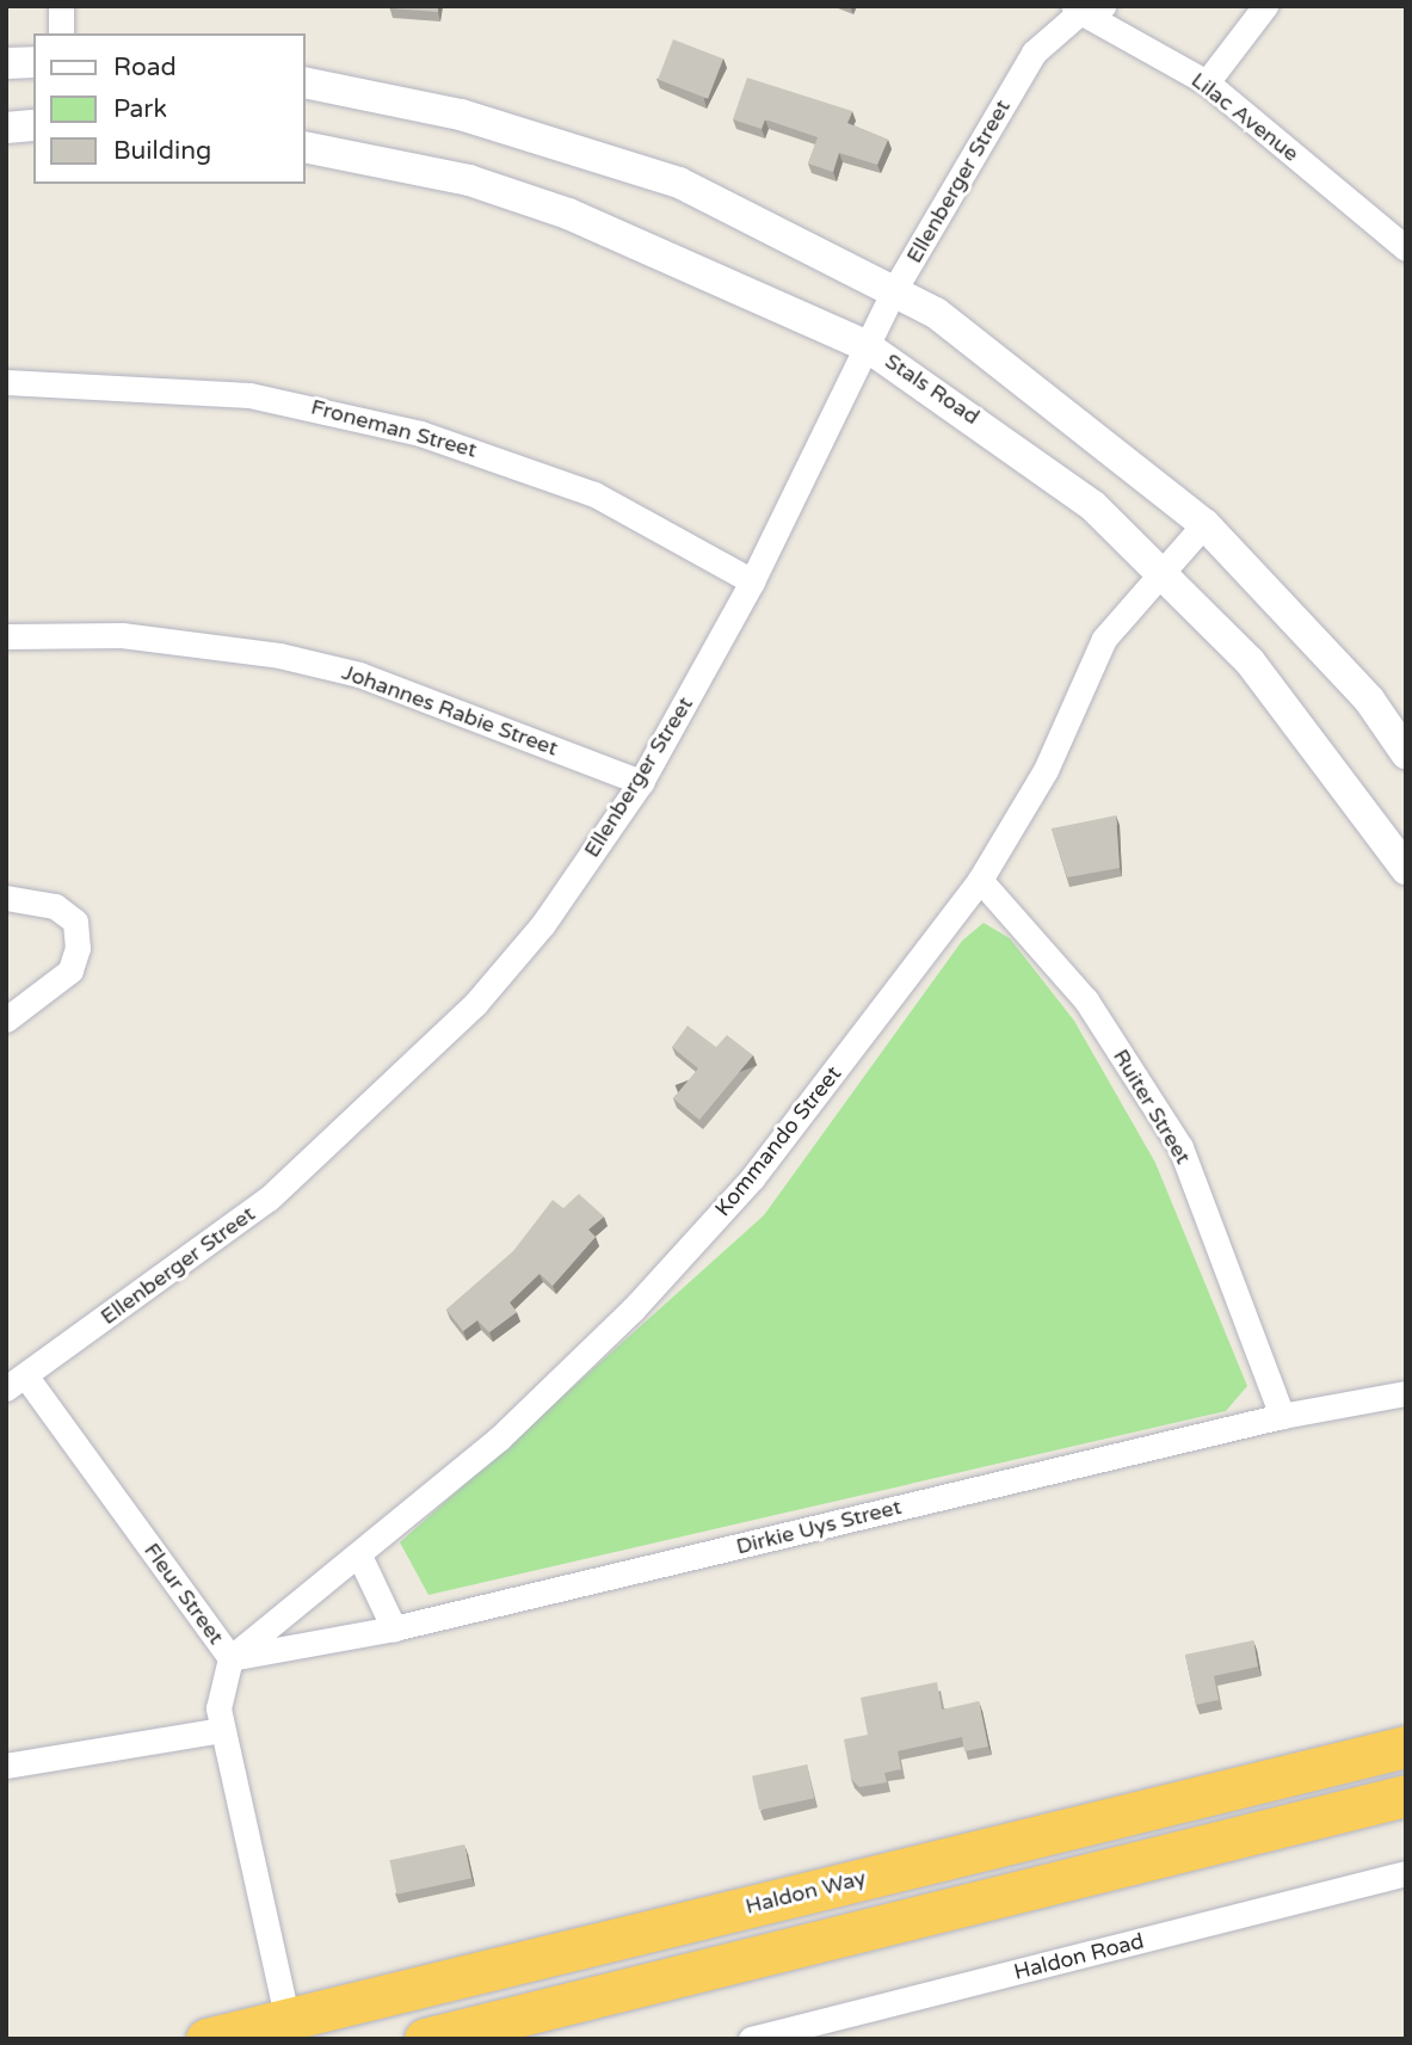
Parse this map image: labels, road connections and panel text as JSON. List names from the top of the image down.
{
  "streets": {
    "highway": ["Haldon Way"],
    "street": [
      "Lilac Avenue",
      "Ellenberger Street",
      "Stals Road",
      "Froneman Street",
      "Johannes Rabie Street",
      "Ruiter Street",
      "Kommando Street",
      "Dirkie Uys Street",
      "Fleur Street",
      "Haldon Road"
    ]
  },
  "crossings": [
    ["Lilac Avenue", "Ellenberger Street"],
    ["Ellenberger Street", "Stals Road"],
    ["Ellenberger Street", "Froneman Street"],
    ["Ellenberger Street", "Johannes Rabie Street"],
    ["Ellenberger Street", "Fleur Street"],
    ["Stals Road", "Kommando Street"],
    ["Ruiter Street", "Kommando Street"],
    ["Ruiter Street", "Dirkie Uys Street"],
    ["Kommando Street", "Dirkie Uys Street"],
    ["Kommando Street", "Fleur Street"],
    ["Dirkie Uys Street", "Fleur Street"],
    ["Fleur Street", "Haldon Way"]
  ],
  "legend": ["Road", "Park", "Building"]
}
